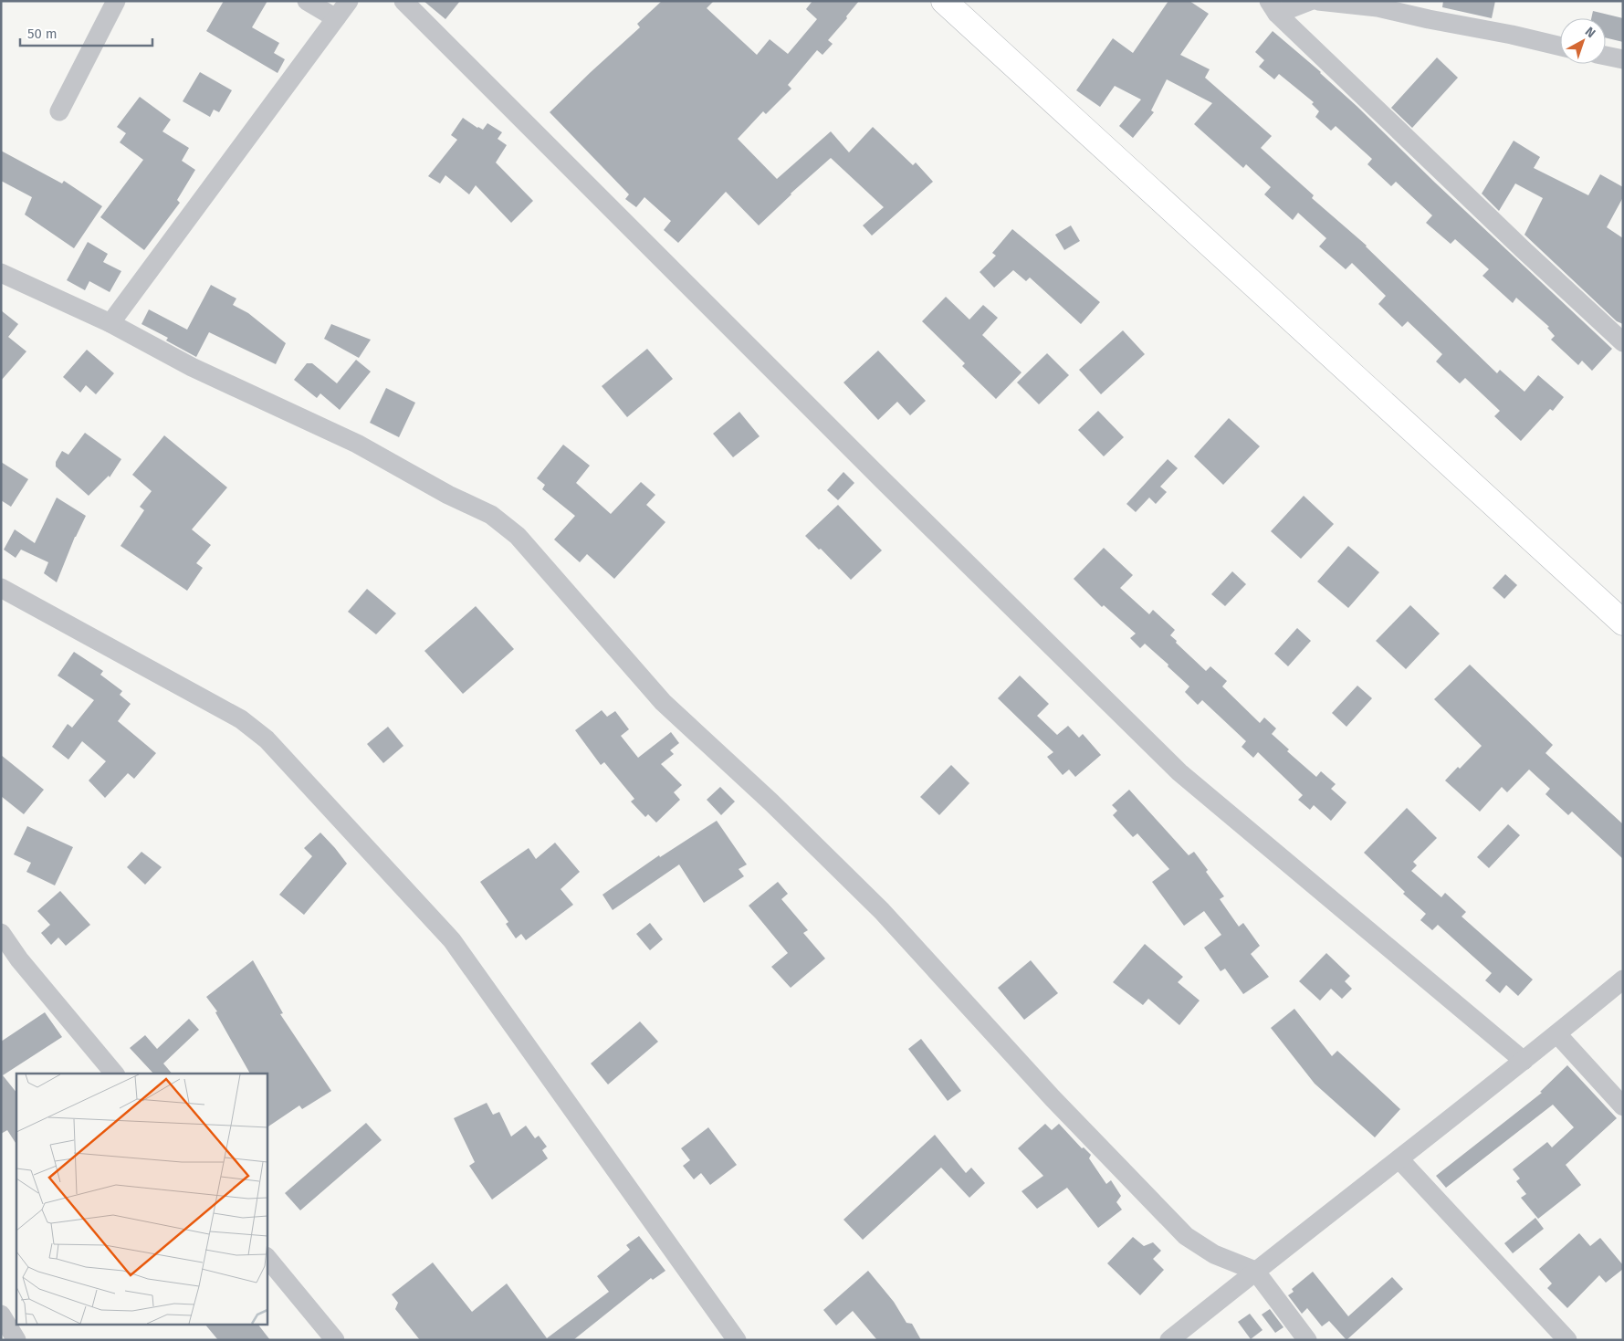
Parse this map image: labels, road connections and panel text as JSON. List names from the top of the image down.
{
  "scale_bar": "50 m",
  "north": "top right"
}
